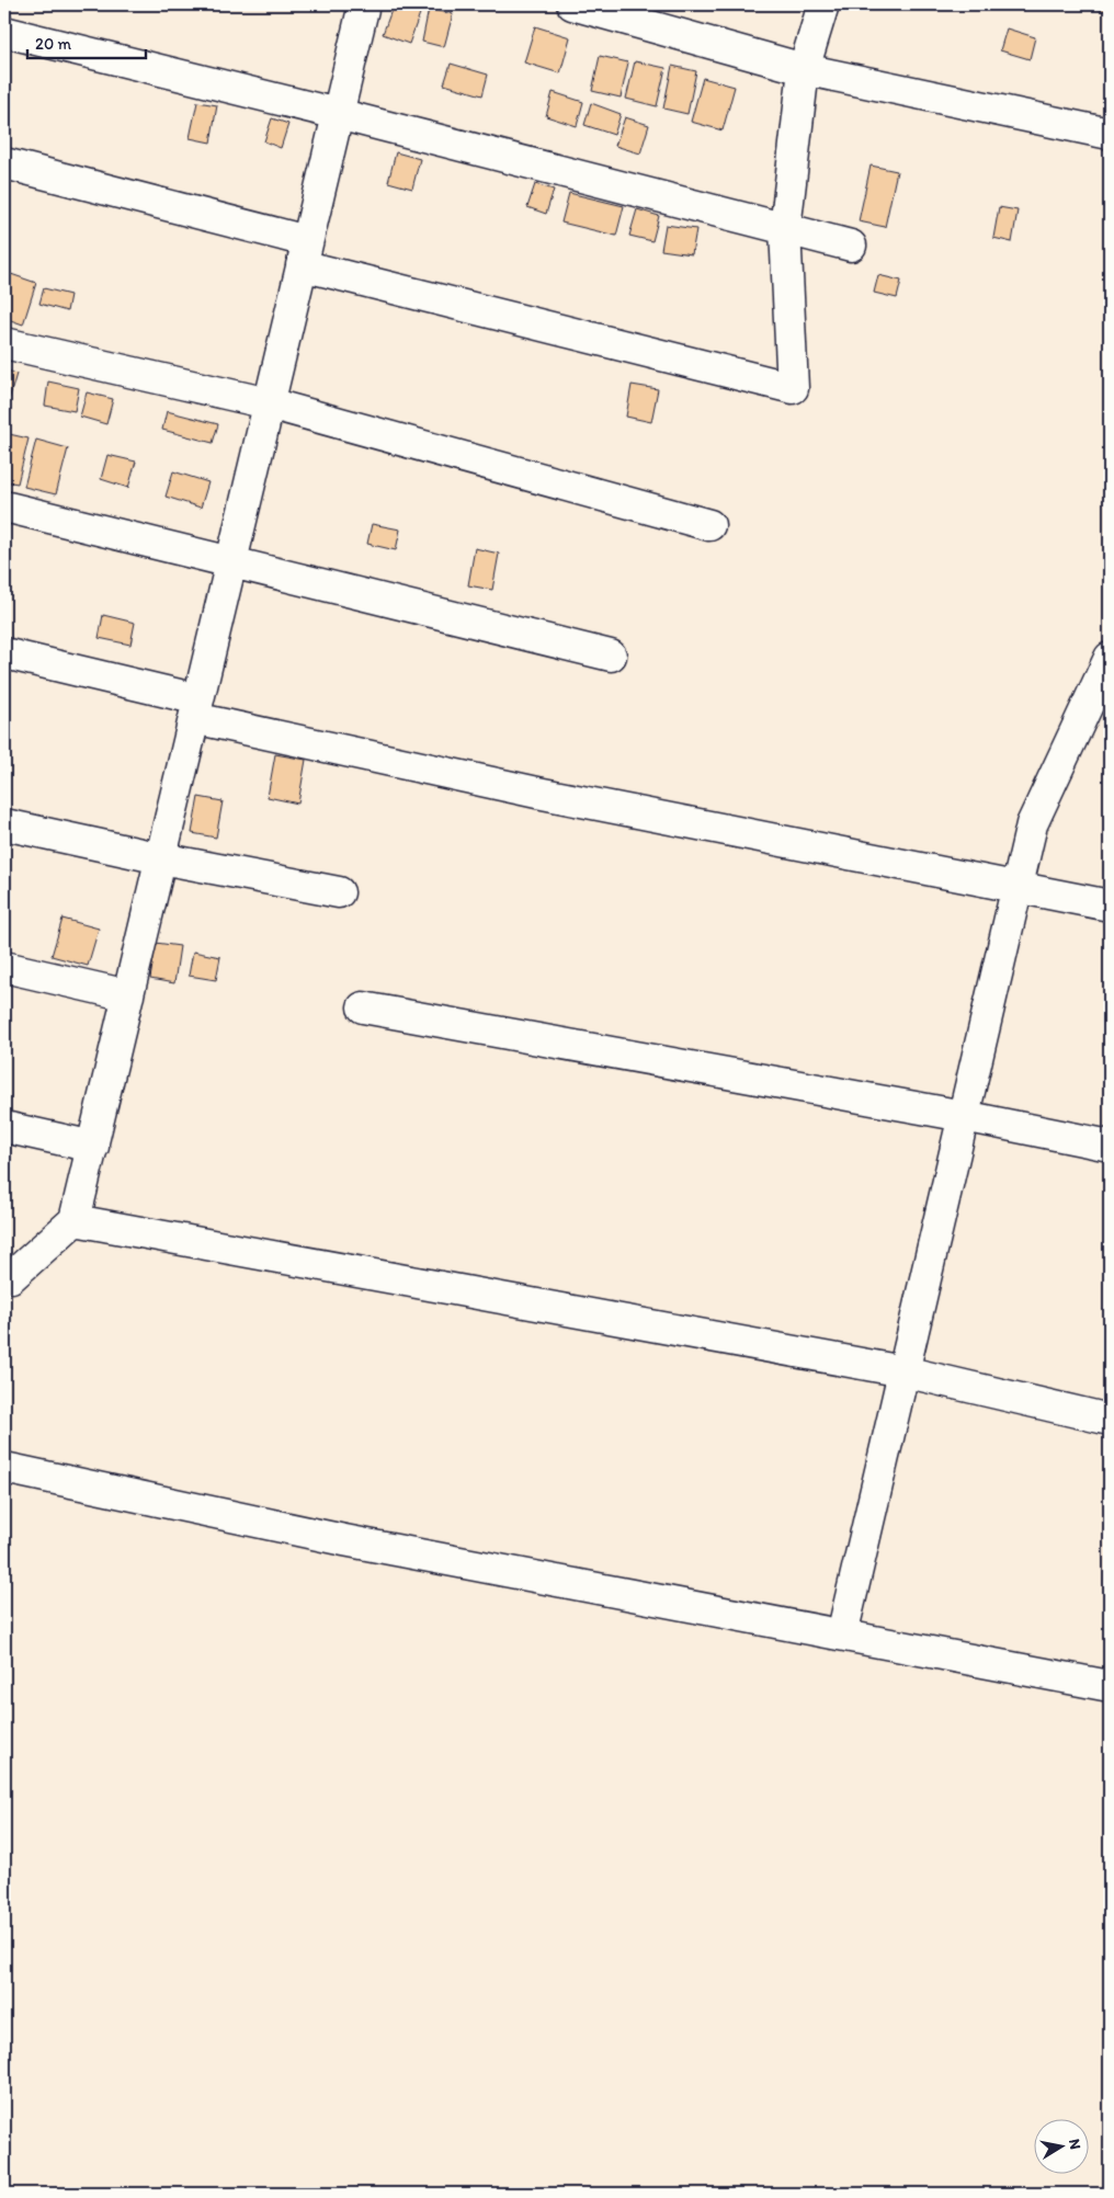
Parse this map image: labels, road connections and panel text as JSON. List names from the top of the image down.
{
  "scale_bar": "20 m",
  "north": "right"
}
